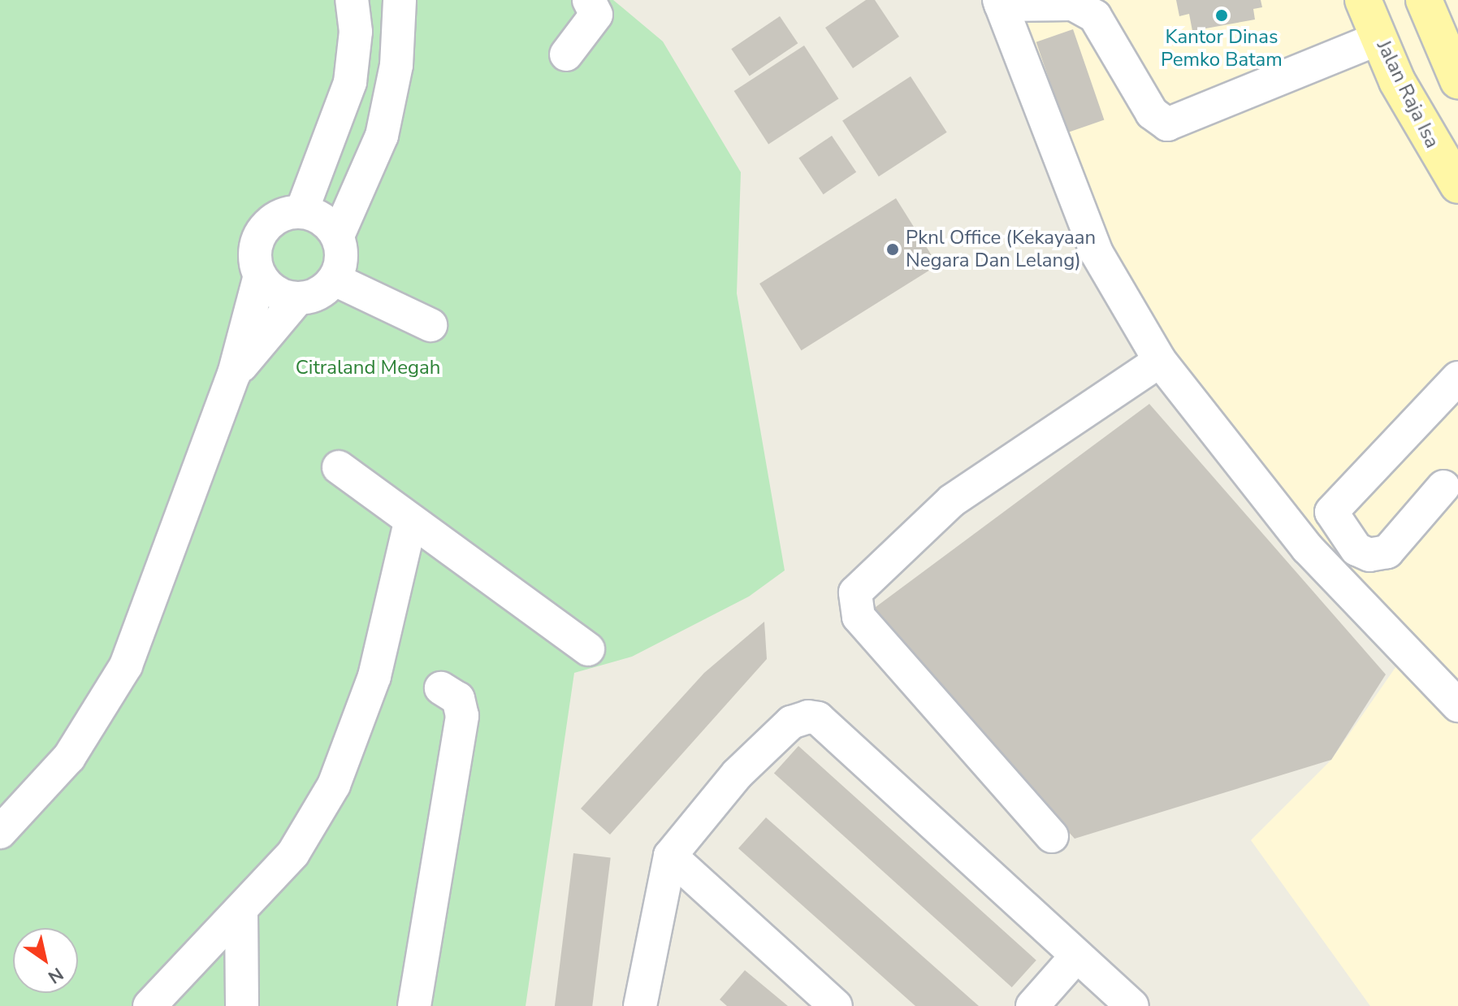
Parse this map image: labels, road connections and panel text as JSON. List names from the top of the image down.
{
  "streets": {
    "main road": ["Jalan Raja Isa"]
  },
  "parks": ["Citraland Megah"],
  "places": ["Kantor Dinas Pemko Batam", "Pknl Office (Kekayaan Negara Dan Lelang)"],
  "north": "bottom right"
}
